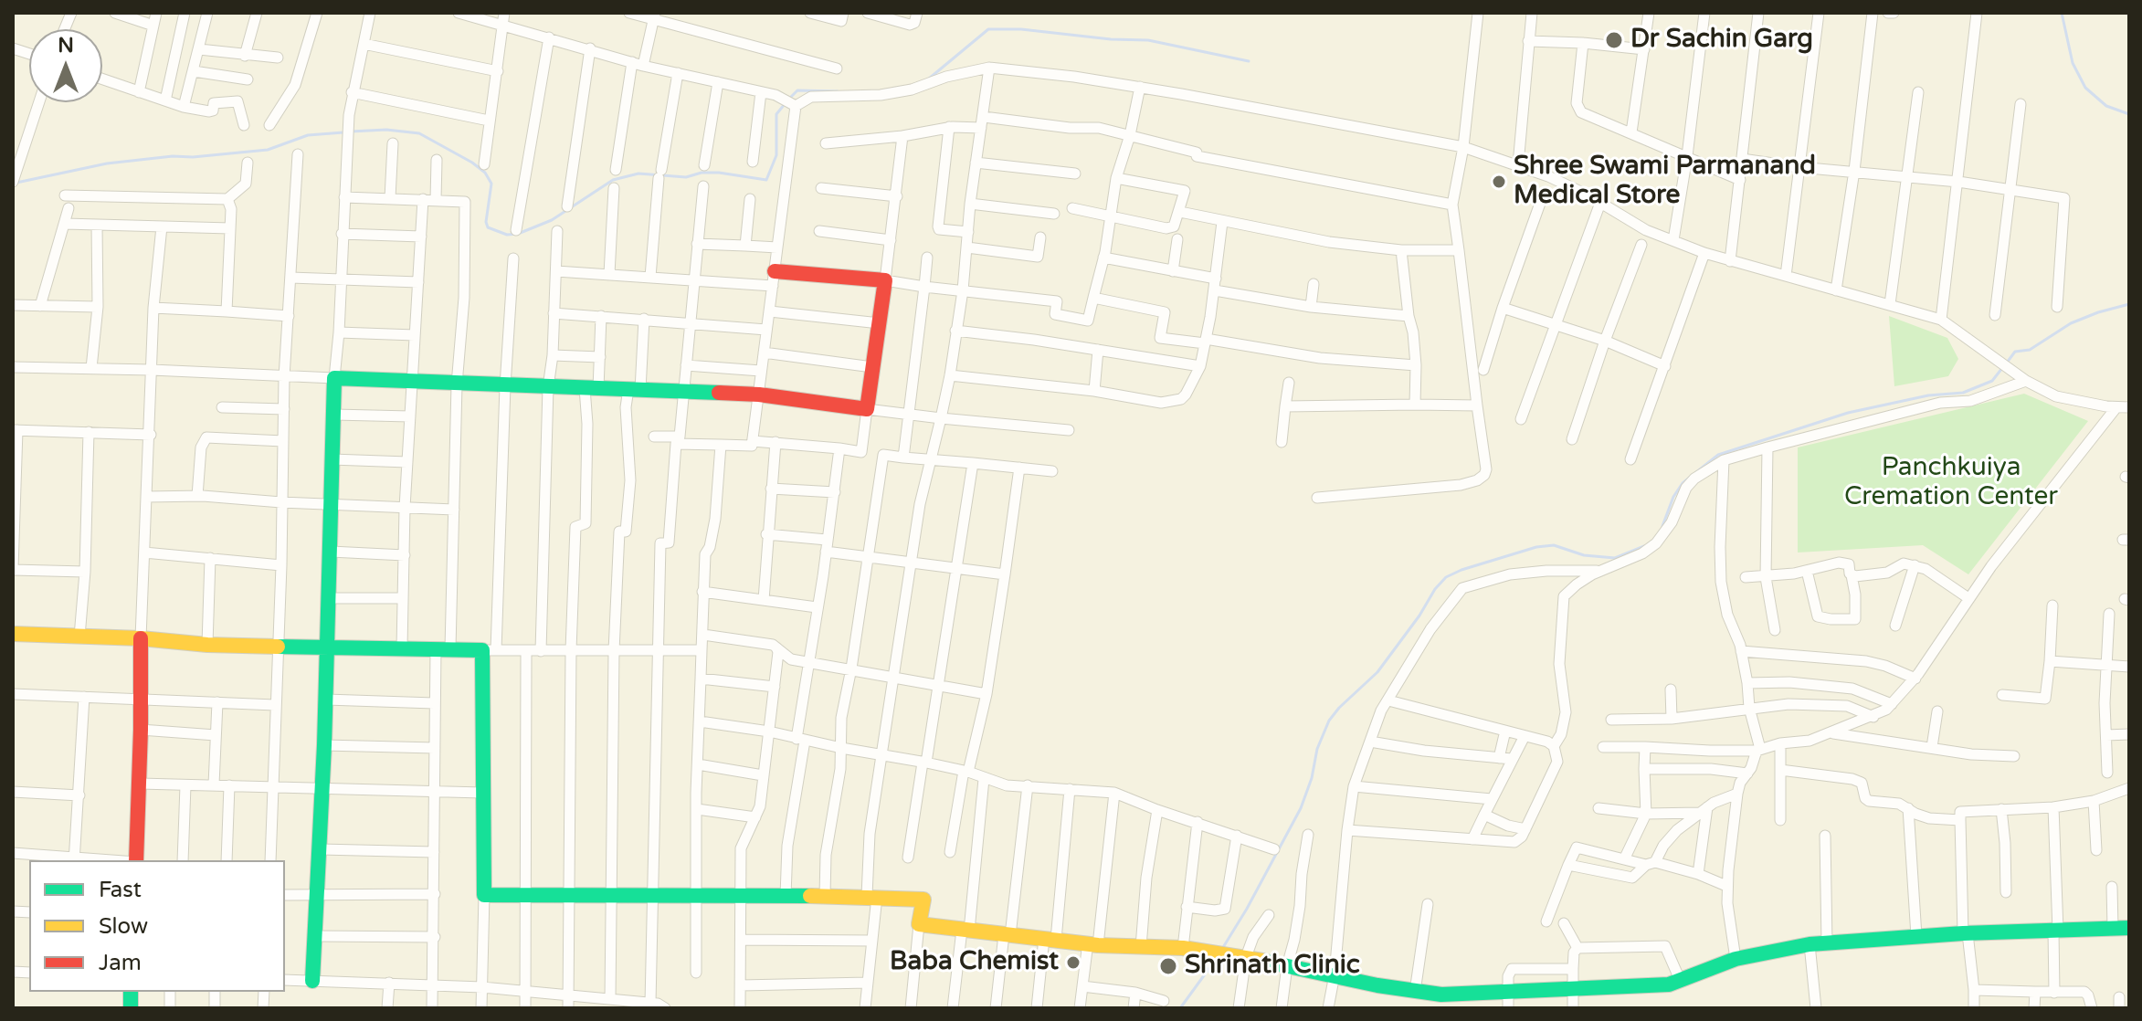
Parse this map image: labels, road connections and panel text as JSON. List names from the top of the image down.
{
  "parks": ["Panchkuiya Cremation Center"],
  "places": [
    "Dr Sachin Garg",
    "Shree Swami Parmanand Medical Store",
    "Baba Chemist",
    "Shrinath Clinic"
  ],
  "legend": ["Fast", "Slow", "Jam"],
  "north": "top"
}
